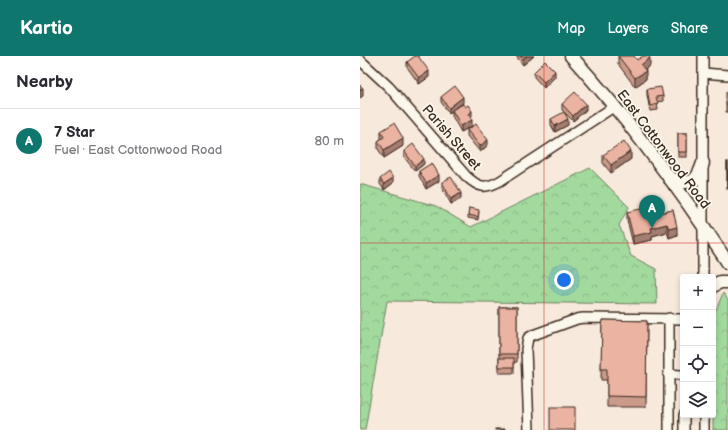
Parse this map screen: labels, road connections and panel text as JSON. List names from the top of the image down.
{
  "streets": {
    "main road": ["East Cottonwood Road"],
    "street": ["Parish Street"]
  },
  "crossings": [
    ["Parish Street", "East Cottonwood Road"]
  ],
  "page": {
    "header": "Kartio",
    "nav": ["Map", "Layers", "Share"],
    "heading": "Nearby",
    "list": [
      {
        "mark": "A",
        "name": "7 Star",
        "note": "Fuel · East Cottonwood Road",
        "value": "80 m"
      }
    ],
    "pins": "A",
    "map_buttons": ["+", "−"]
  }
}
